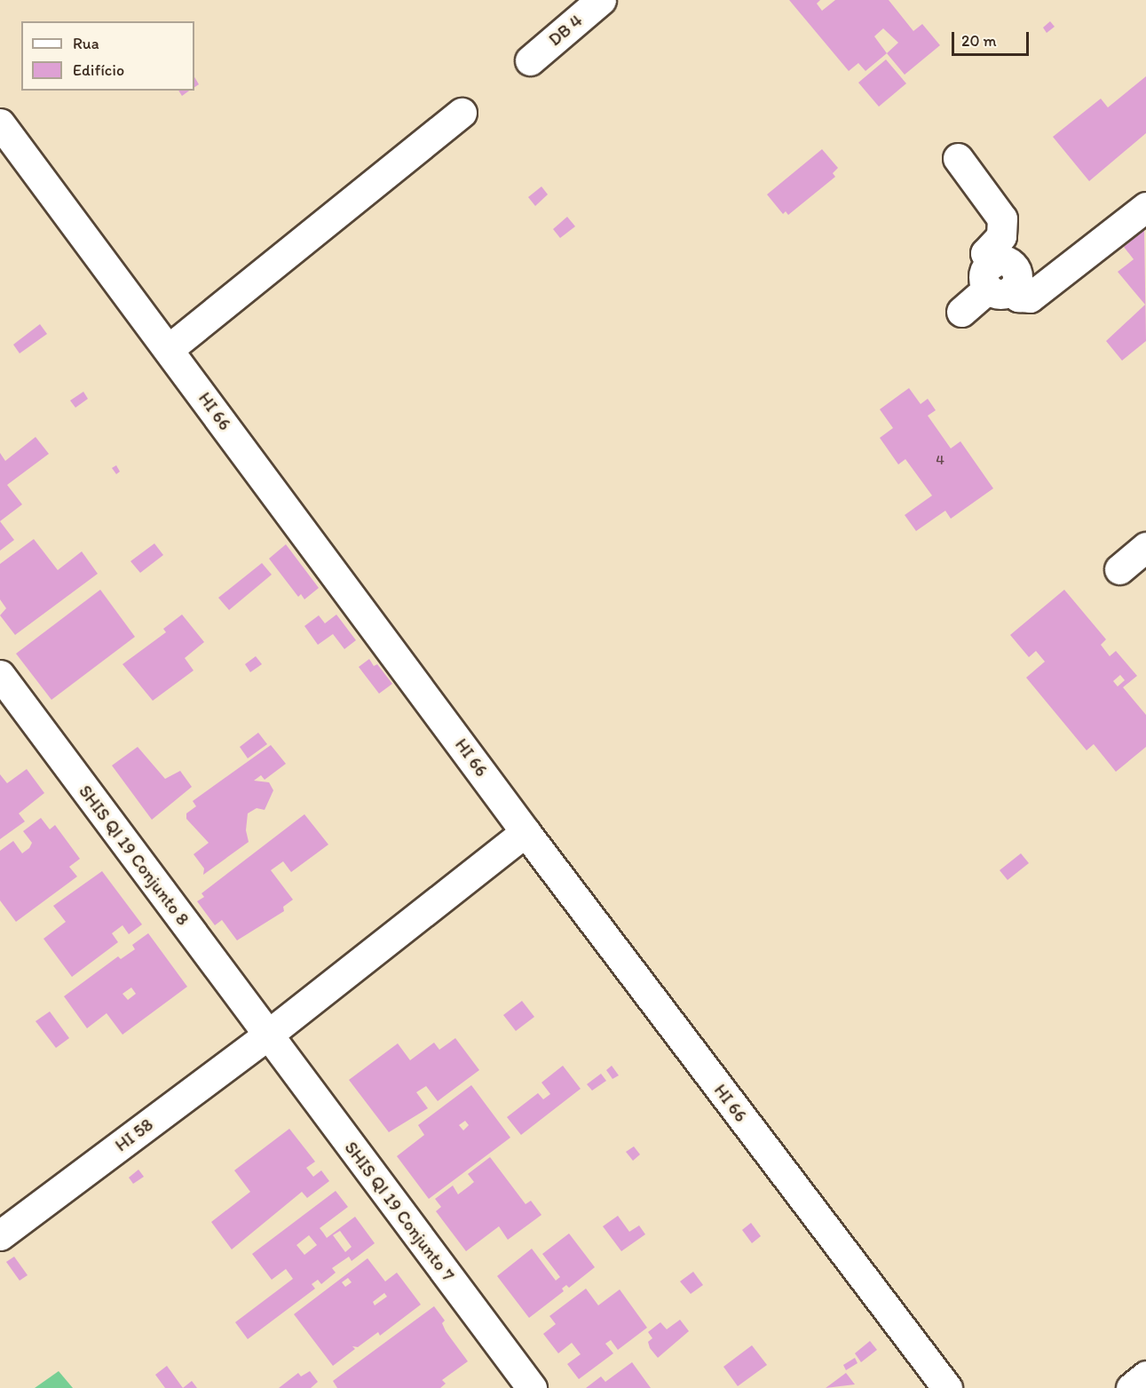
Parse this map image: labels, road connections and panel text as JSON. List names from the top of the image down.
{
  "streets": {
    "street": [
      "DB 4",
      "HI 66",
      "SHIS QI 19 Conjunto 8",
      "HI 58",
      "SHIS QI 19 Conjunto 7"
    ]
  },
  "crossings": [
    ["HI 66", "HI 58"],
    ["SHIS QI 19 Conjunto 8", "HI 58"],
    ["SHIS QI 19 Conjunto 8", "SHIS QI 19 Conjunto 7"],
    ["HI 58", "SHIS QI 19 Conjunto 7"]
  ],
  "house_numbers": ["4"],
  "legend": ["Rua", "Edifício"],
  "scale_bar": "20 m"
}
